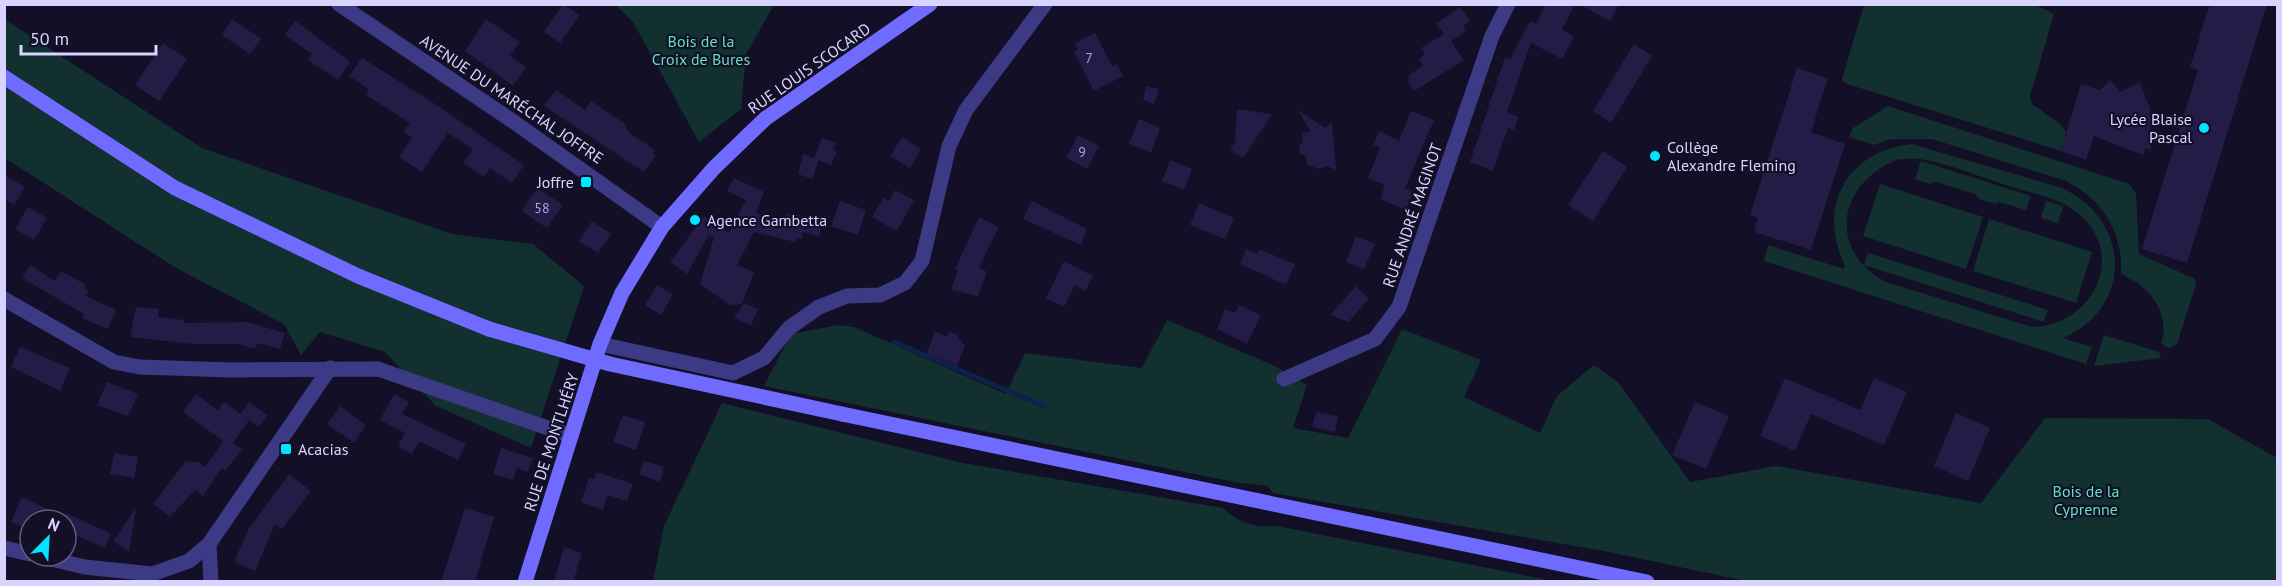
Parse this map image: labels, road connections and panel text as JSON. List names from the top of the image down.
{
  "streets": {
    "main road": ["RUE LOUIS SCOCARD", "RUE DE MONTLHÉRY"],
    "street": ["AVENUE DU MARÉCHAL JOFFRE", "RUE ANDRÉ MAGINOT"]
  },
  "crossings": [
    ["RUE LOUIS SCOCARD", "AVENUE DU MARÉCHAL JOFFRE"],
    ["RUE LOUIS SCOCARD", "RUE DE MONTLHÉRY"]
  ],
  "parks": ["Bois de la Croix de Bures", "Bois de la Cyprenne"],
  "places": {
    "other": ["Lycée Blaise Pascal", "Collège Alexandre Fleming", "Agence Gambetta"],
    "transit": ["Joffre", "Acacias"]
  },
  "house_numbers": ["7", "9", "58"],
  "scale_bar": "50 m",
  "north": "top right"
}
